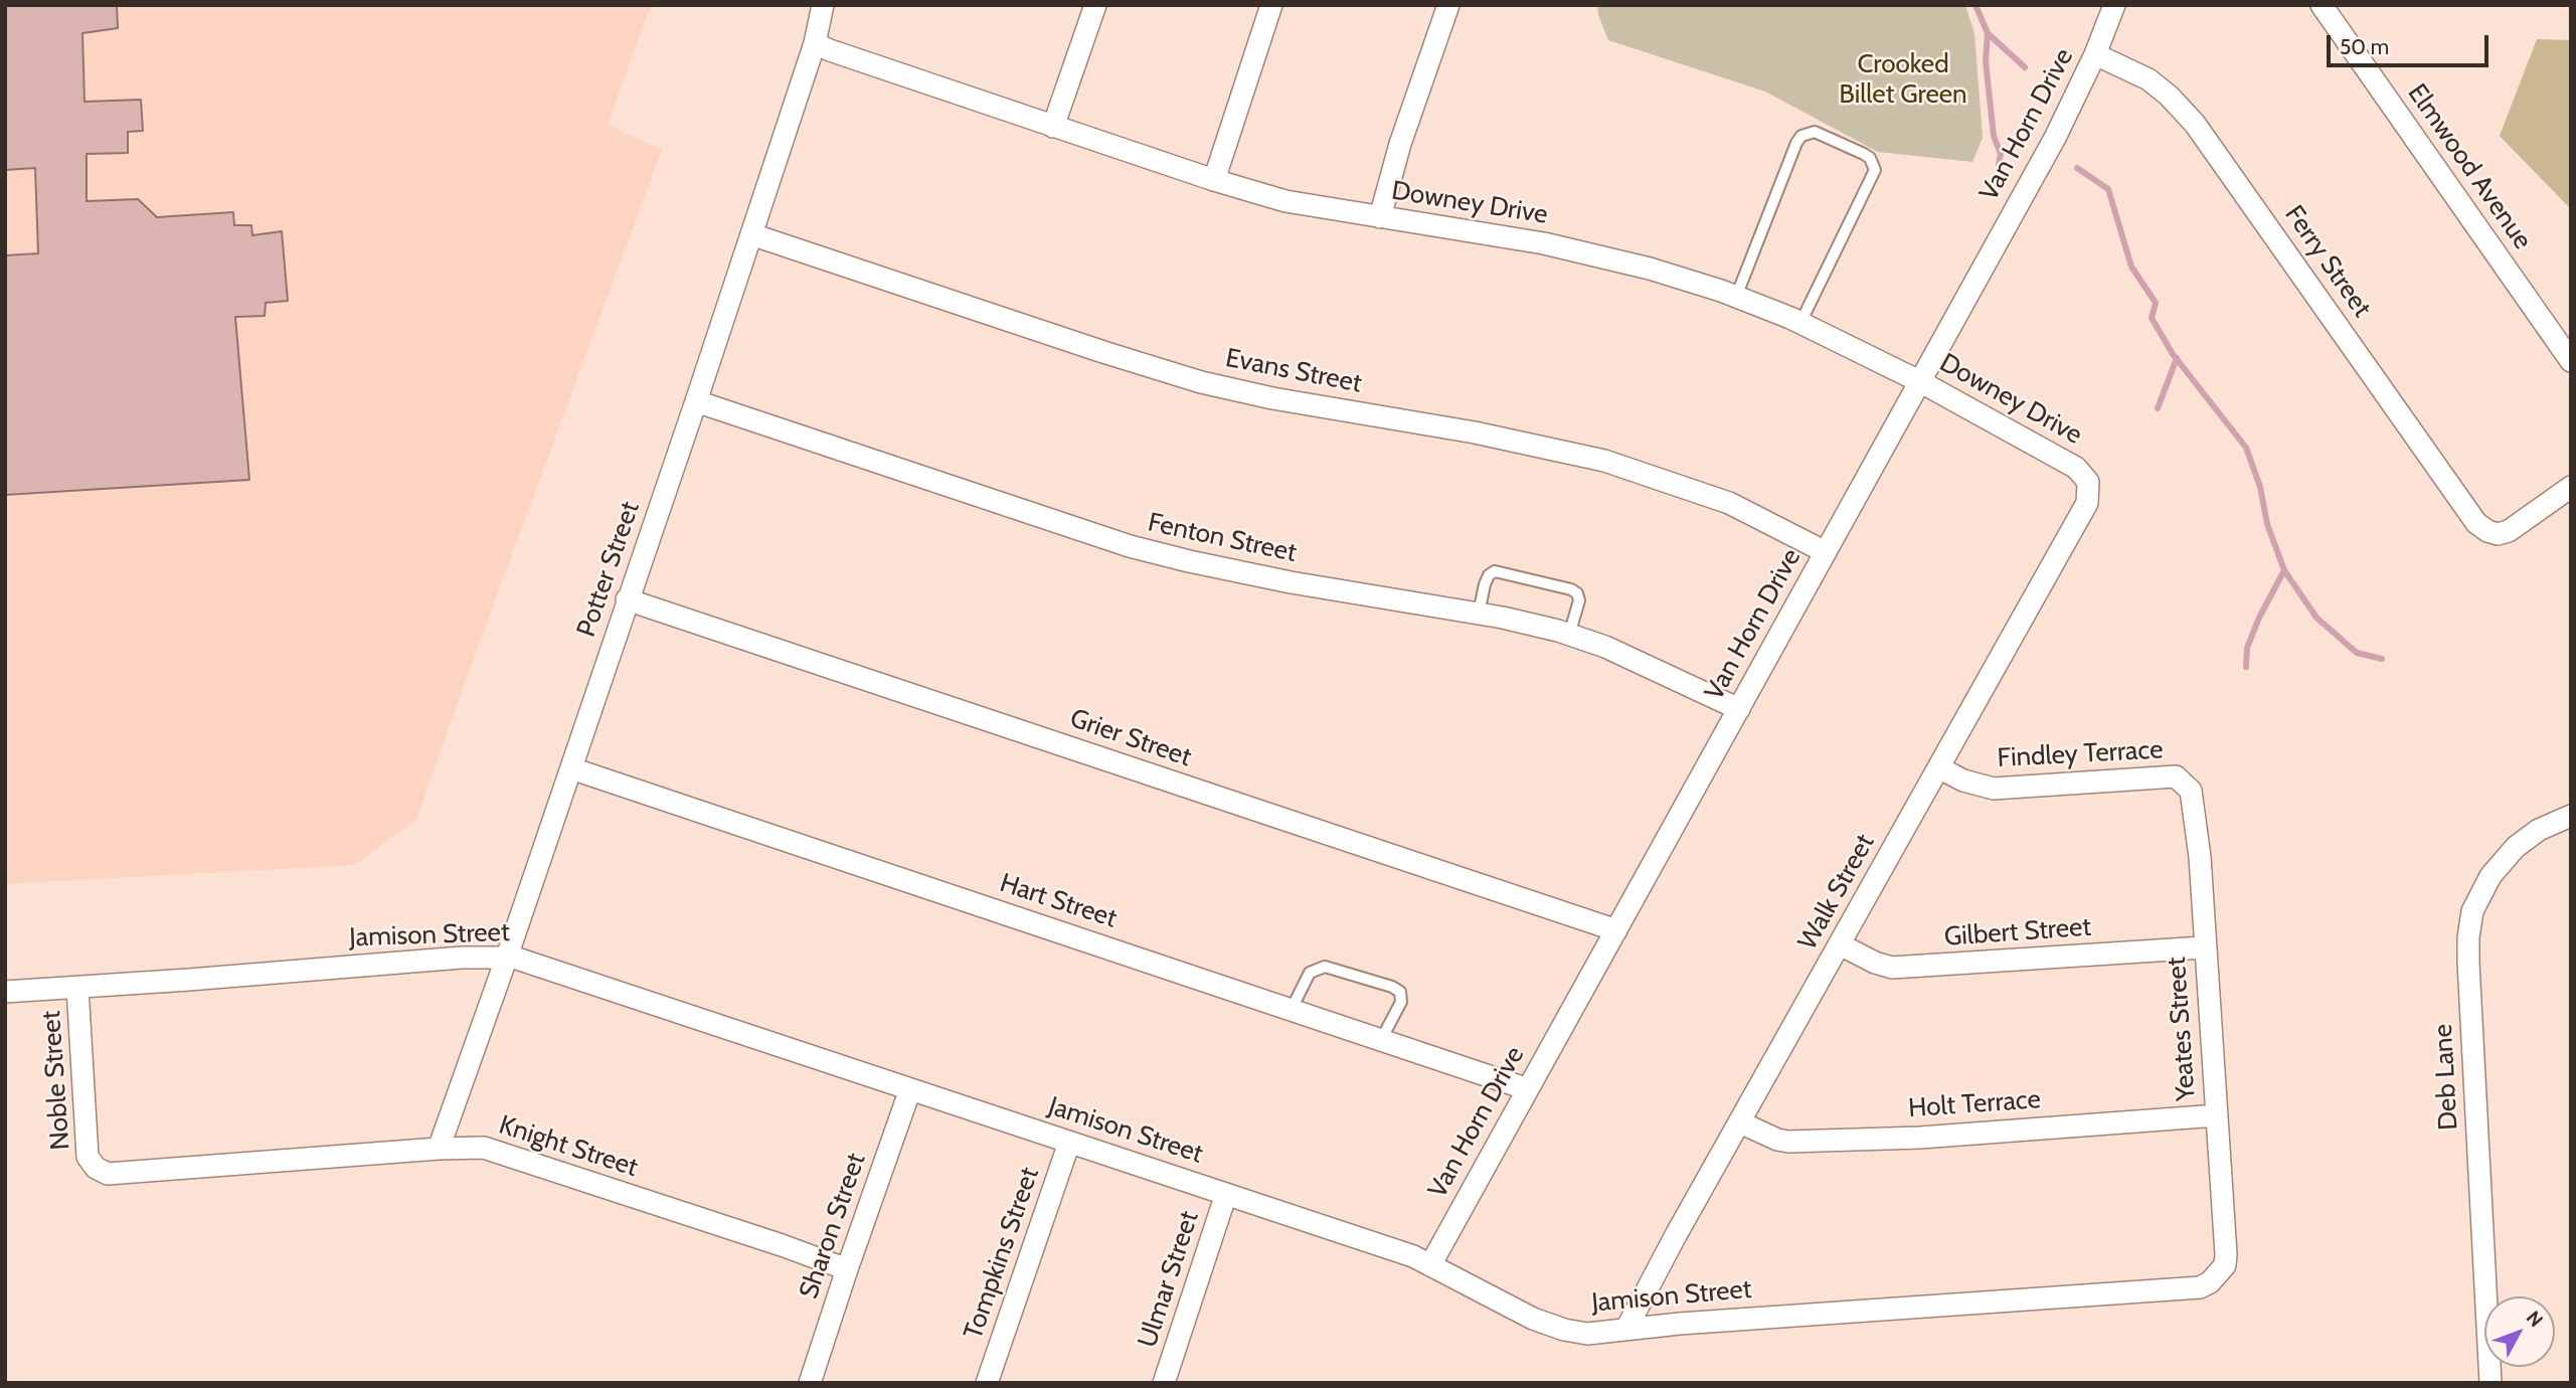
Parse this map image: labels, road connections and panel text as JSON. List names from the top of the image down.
{
  "streets": {
    "street": [
      "Van Horn Drive",
      "Elmwood Avenue",
      "Downey Drive",
      "Ferry Street",
      "Evans Street",
      "Fenton Street",
      "Potter Street",
      "Grier Street",
      "Findley Terrace",
      "Walk Street",
      "Hart Street",
      "Gilbert Street",
      "Jamison Street",
      "Yeates Street",
      "Deb Lane",
      "Noble Street",
      "Holt Terrace",
      "Knight Street",
      "Sharon Street",
      "Tompkins Street",
      "Ulmar Street"
    ]
  },
  "crossings": [
    ["Van Horn Drive", "Downey Drive"],
    ["Van Horn Drive", "Ferry Street"],
    ["Van Horn Drive", "Evans Street"],
    ["Van Horn Drive", "Fenton Street"],
    ["Van Horn Drive", "Grier Street"],
    ["Van Horn Drive", "Hart Street"],
    ["Van Horn Drive", "Jamison Street"],
    ["Downey Drive", "Potter Street"],
    ["Downey Drive", "Walk Street"],
    ["Evans Street", "Potter Street"],
    ["Fenton Street", "Potter Street"],
    ["Potter Street", "Grier Street"],
    ["Potter Street", "Hart Street"],
    ["Potter Street", "Jamison Street"],
    ["Potter Street", "Knight Street"],
    ["Findley Terrace", "Walk Street"],
    ["Findley Terrace", "Yeates Street"],
    ["Walk Street", "Gilbert Street"],
    ["Walk Street", "Jamison Street"],
    ["Walk Street", "Holt Terrace"],
    ["Gilbert Street", "Yeates Street"],
    ["Jamison Street", "Yeates Street"],
    ["Jamison Street", "Noble Street"],
    ["Jamison Street", "Sharon Street"],
    ["Jamison Street", "Tompkins Street"],
    ["Jamison Street", "Ulmar Street"],
    ["Yeates Street", "Holt Terrace"],
    ["Noble Street", "Knight Street"],
    ["Knight Street", "Sharon Street"]
  ],
  "parks": ["Crooked Billet Green"],
  "scale_bar": "50 m",
  "north": "top right"
}
